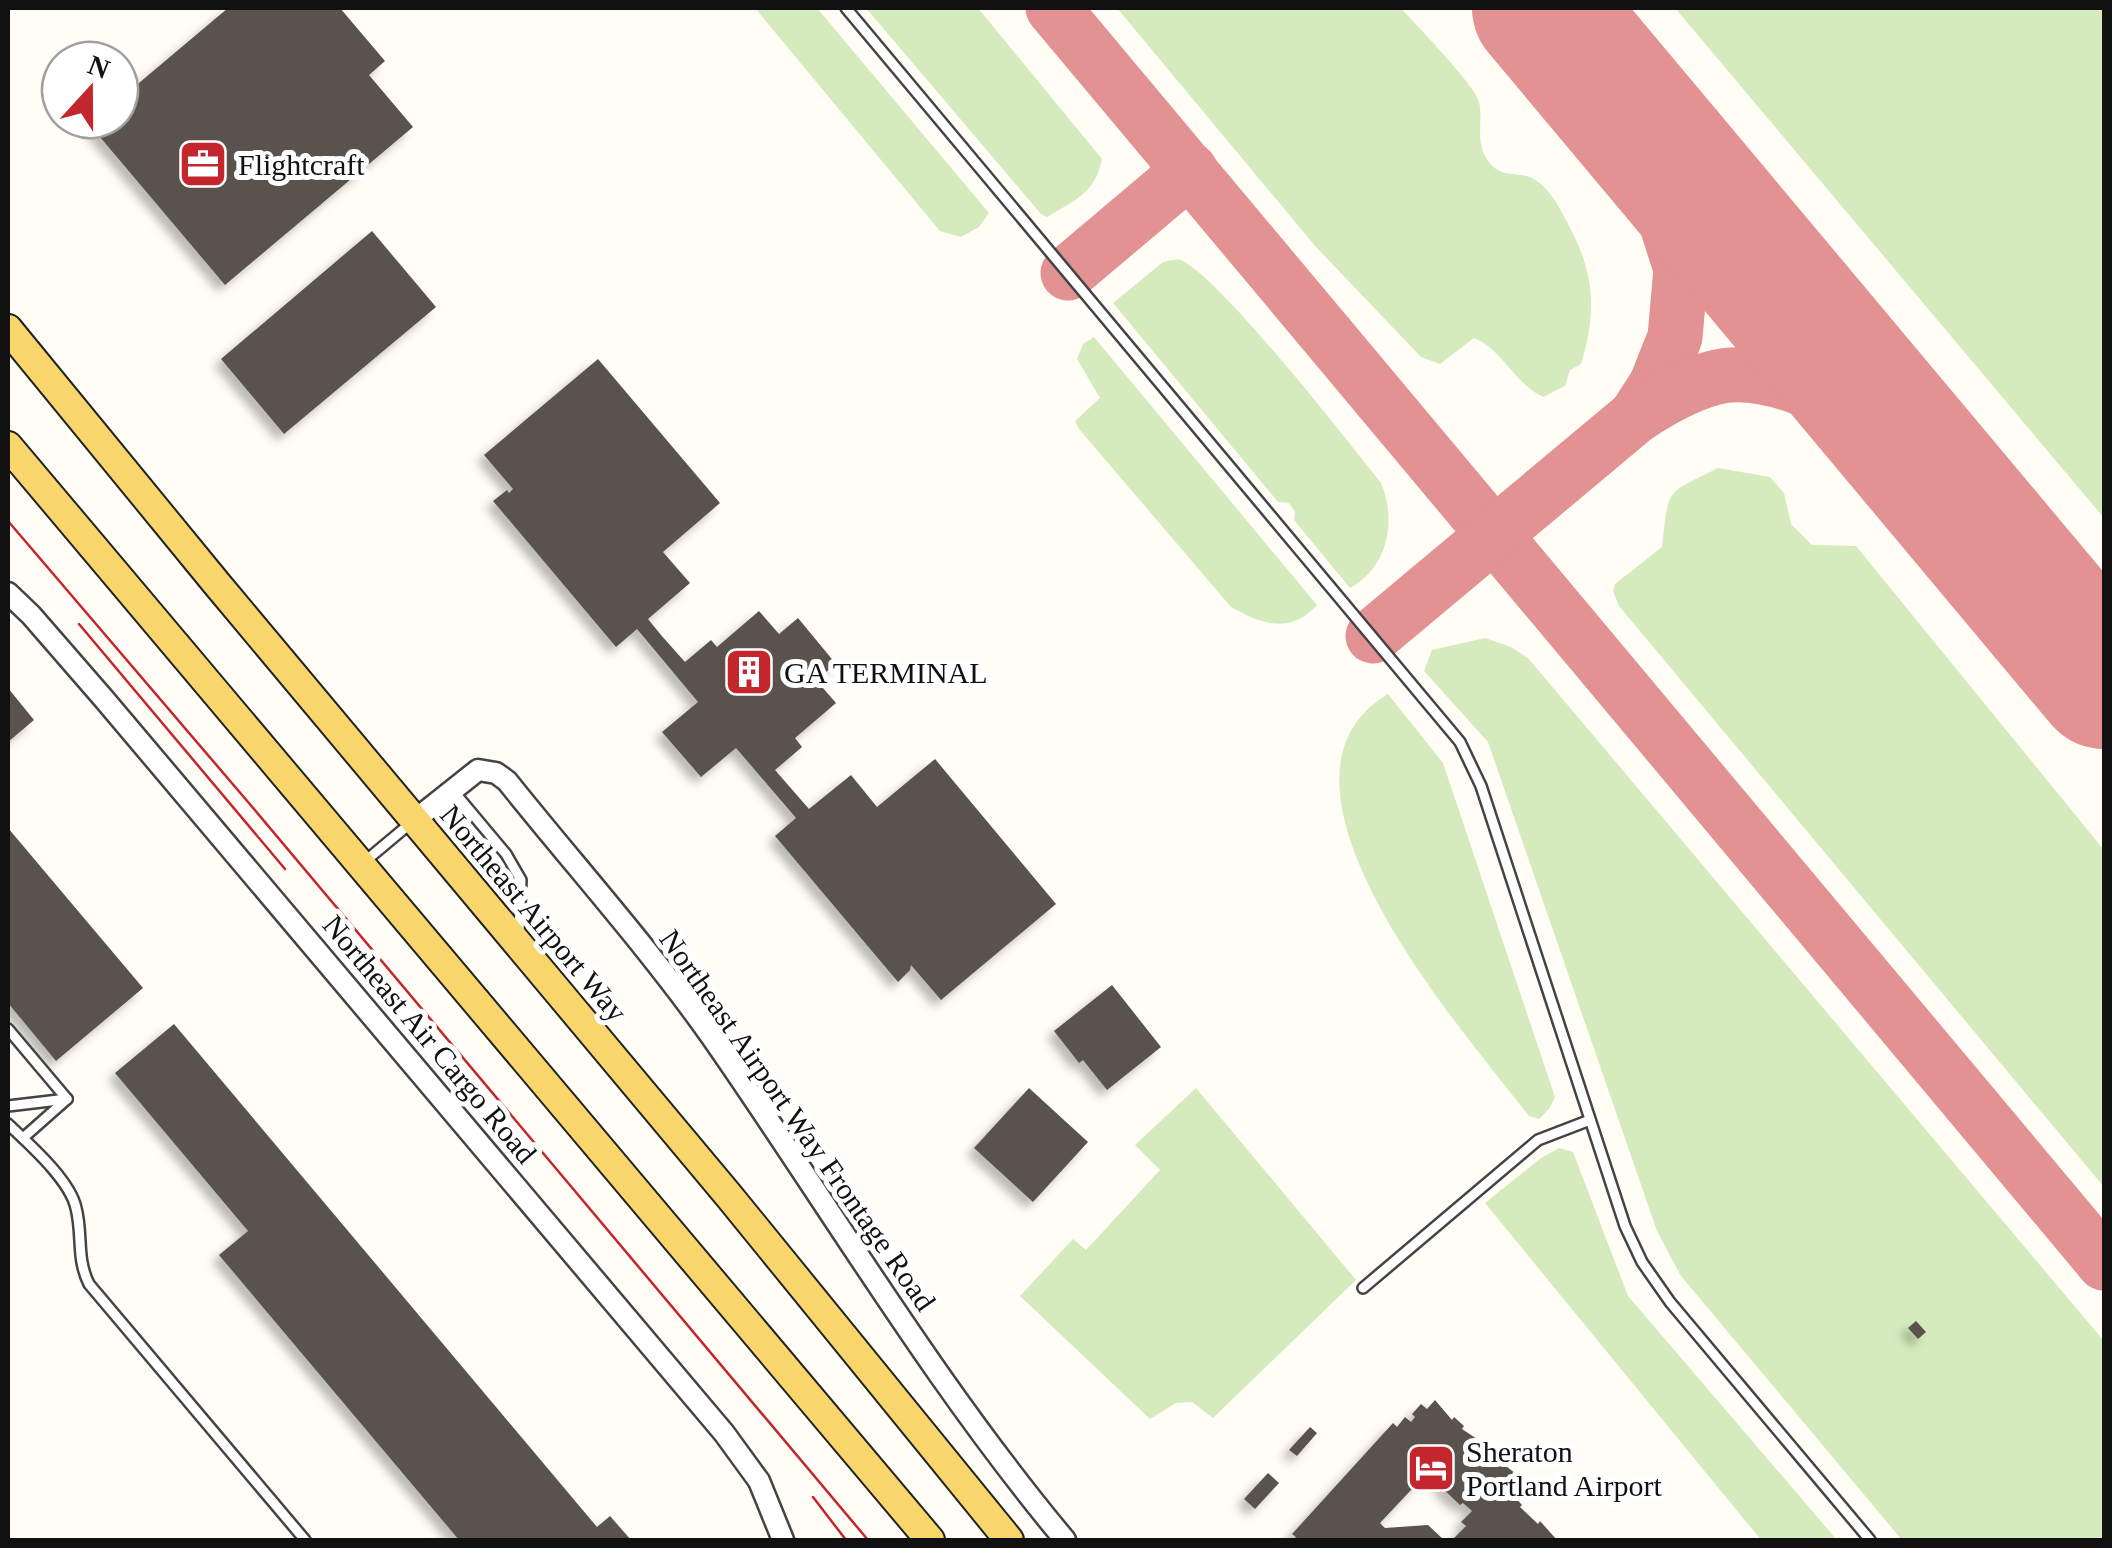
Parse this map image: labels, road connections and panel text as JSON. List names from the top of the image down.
{
  "streets": {
    "main road": ["Northeast Airport Way"],
    "street": ["Northeast Air Cargo Road", "Northeast Airport Way Frontage Road"]
  },
  "crossings": [
    ["Northeast Airport Way", "Northeast Airport Way Frontage Road"]
  ],
  "places": {
    "office": ["Flightcraft"],
    "building": ["GA TERMINAL"],
    "hotel": ["Sheraton Portland Airport"]
  },
  "north": "top"
}
